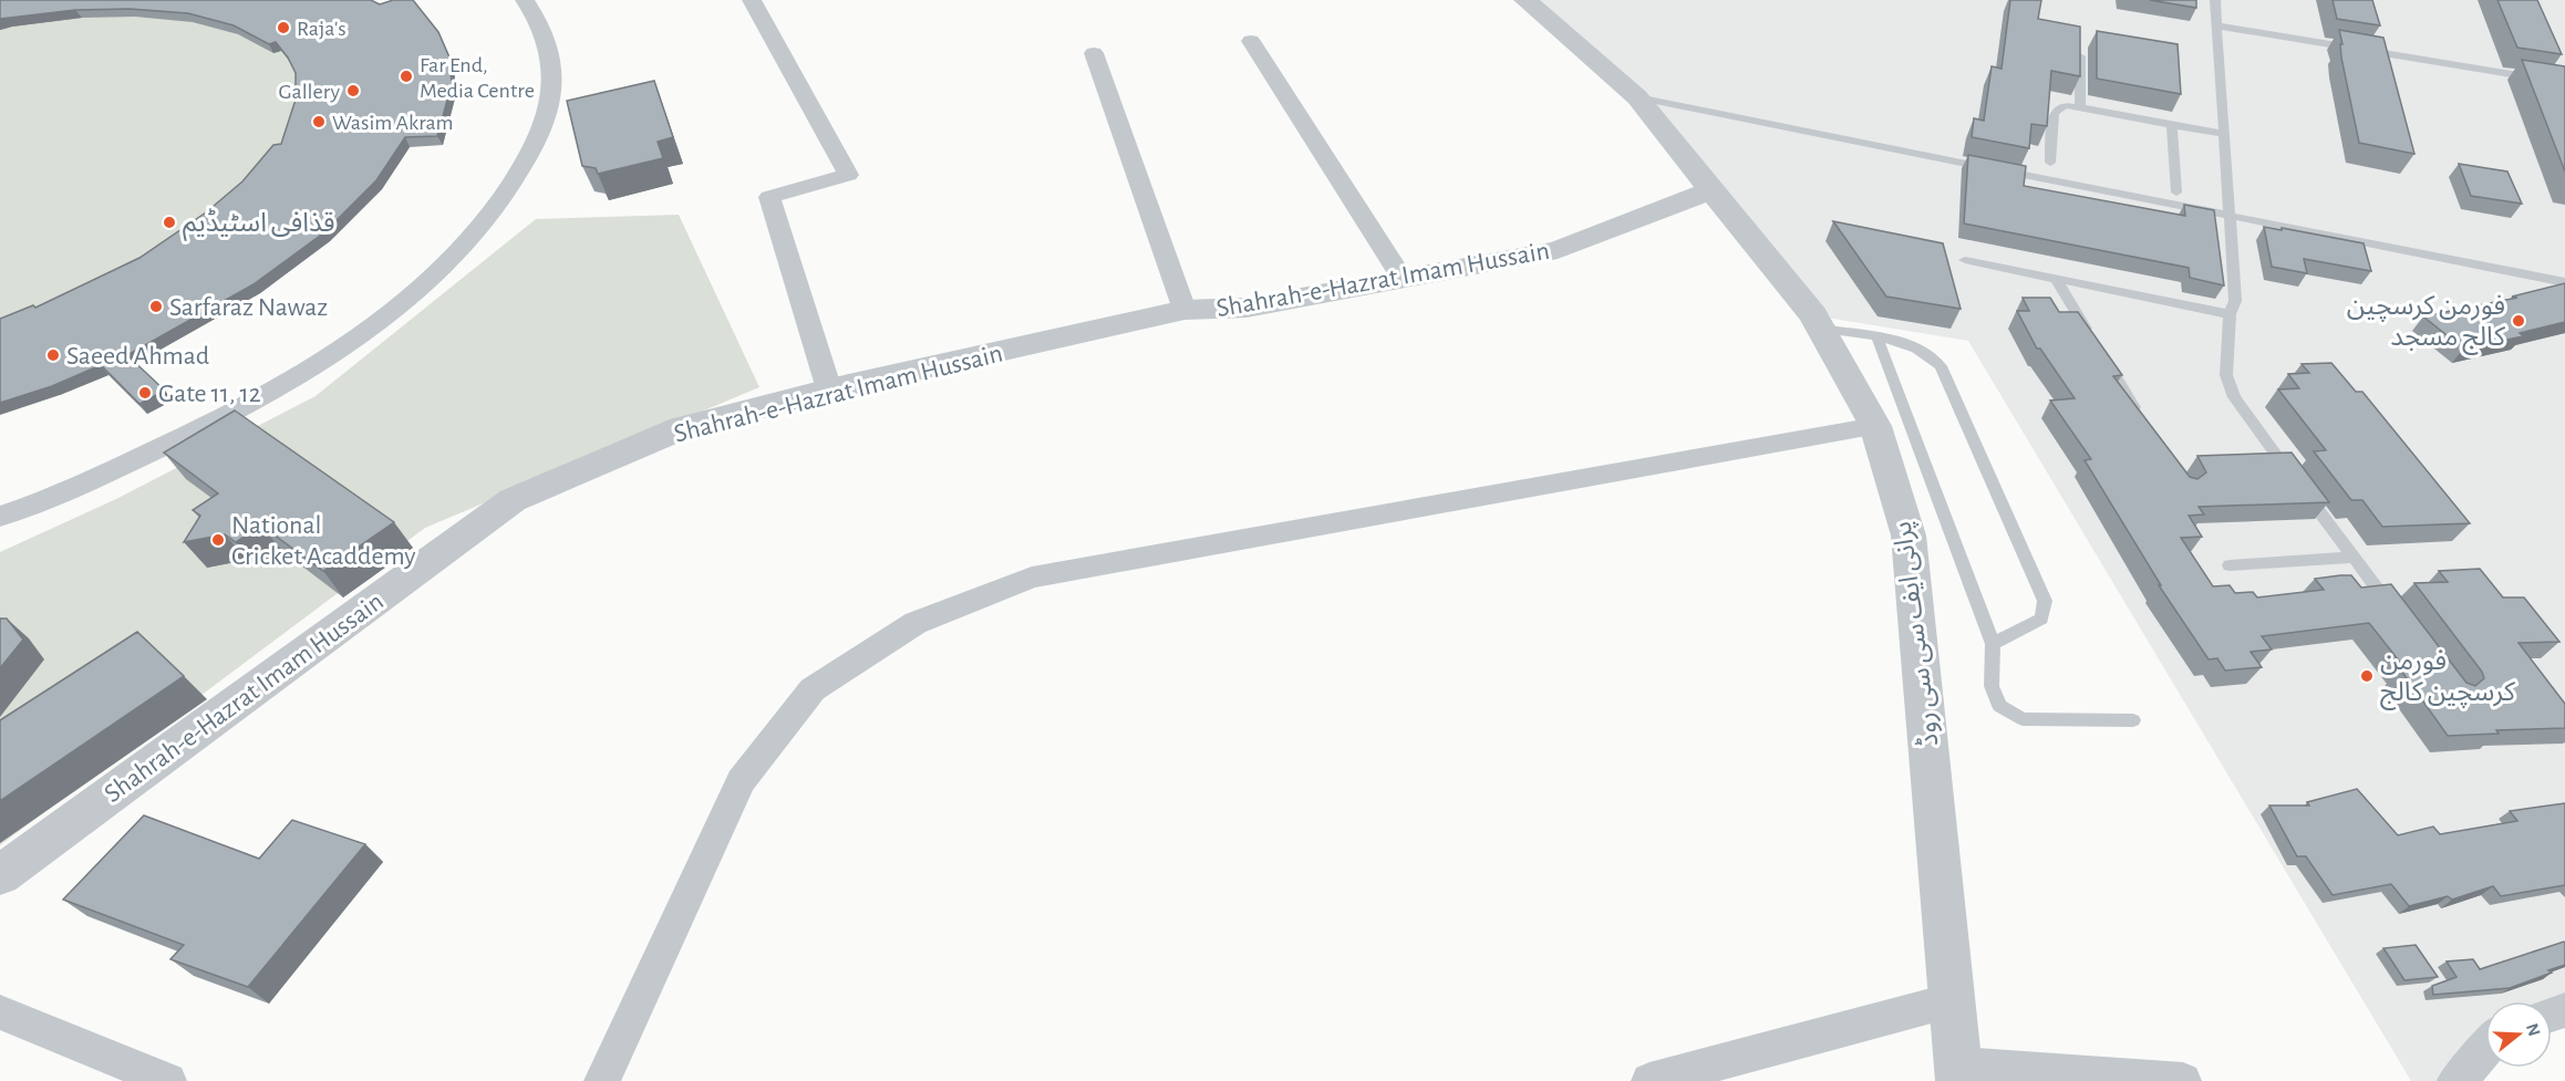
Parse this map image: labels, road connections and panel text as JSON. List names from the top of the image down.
{
  "streets": {
    "street": ["Shahrah-e-Hazrat Imam Hussain", "پرانی ایف سی سی روڈ"]
  },
  "crossings": [
    ["Shahrah-e-Hazrat Imam Hussain", "پرانی ایف سی سی روڈ"]
  ],
  "places": [
    "Raja's",
    "Far End, Media Centre",
    "Gallery",
    "Wasim Akram",
    "قذافی اسٹیڈیم",
    "Sarfaraz Nawaz",
    "فورمن کرسچین کالج مسجد",
    "Saeed Ahmad",
    "Gate 11, 12",
    "National Cricket Acaddemy",
    "فورمن کرسچین کالج"
  ],
  "north": "right"
}
